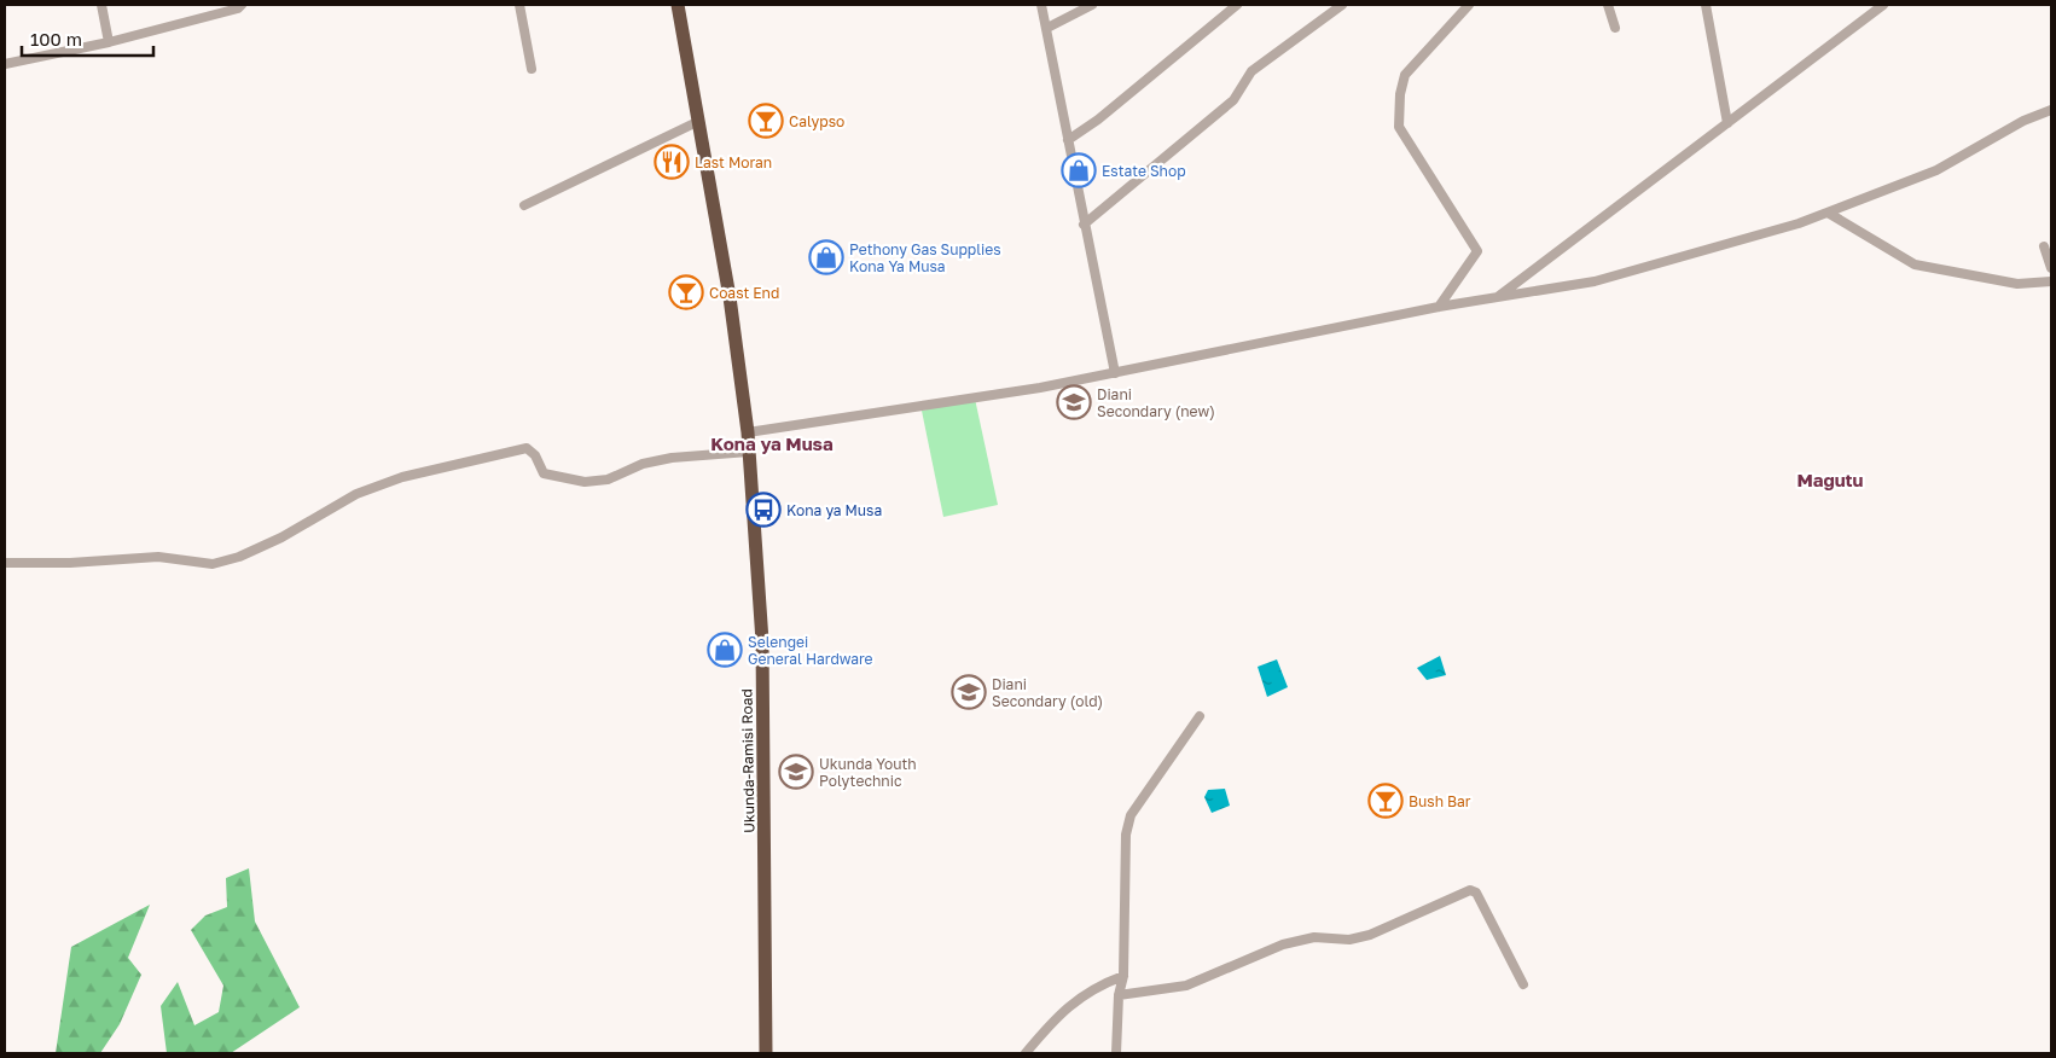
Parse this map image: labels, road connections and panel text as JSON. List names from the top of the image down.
{
  "streets": {
    "highway": ["Ukunda-Ramisi Road"]
  },
  "districts": ["Kona ya Musa", "Magutu"],
  "places": {
    "bar": ["Calypso", "Coast End", "Bush Bar"],
    "restaurant": ["Last Moran"],
    "shop": ["Estate Shop", "Pethony Gas Supplies Kona Ya Musa", "Selengei General Hardware"],
    "school or university": ["Diani Secondary (new)", "Diani Secondary (old)", "Ukunda Youth Polytechnic"],
    "bus stop": ["Kona ya Musa"]
  },
  "scale_bar": "100 m"
}
